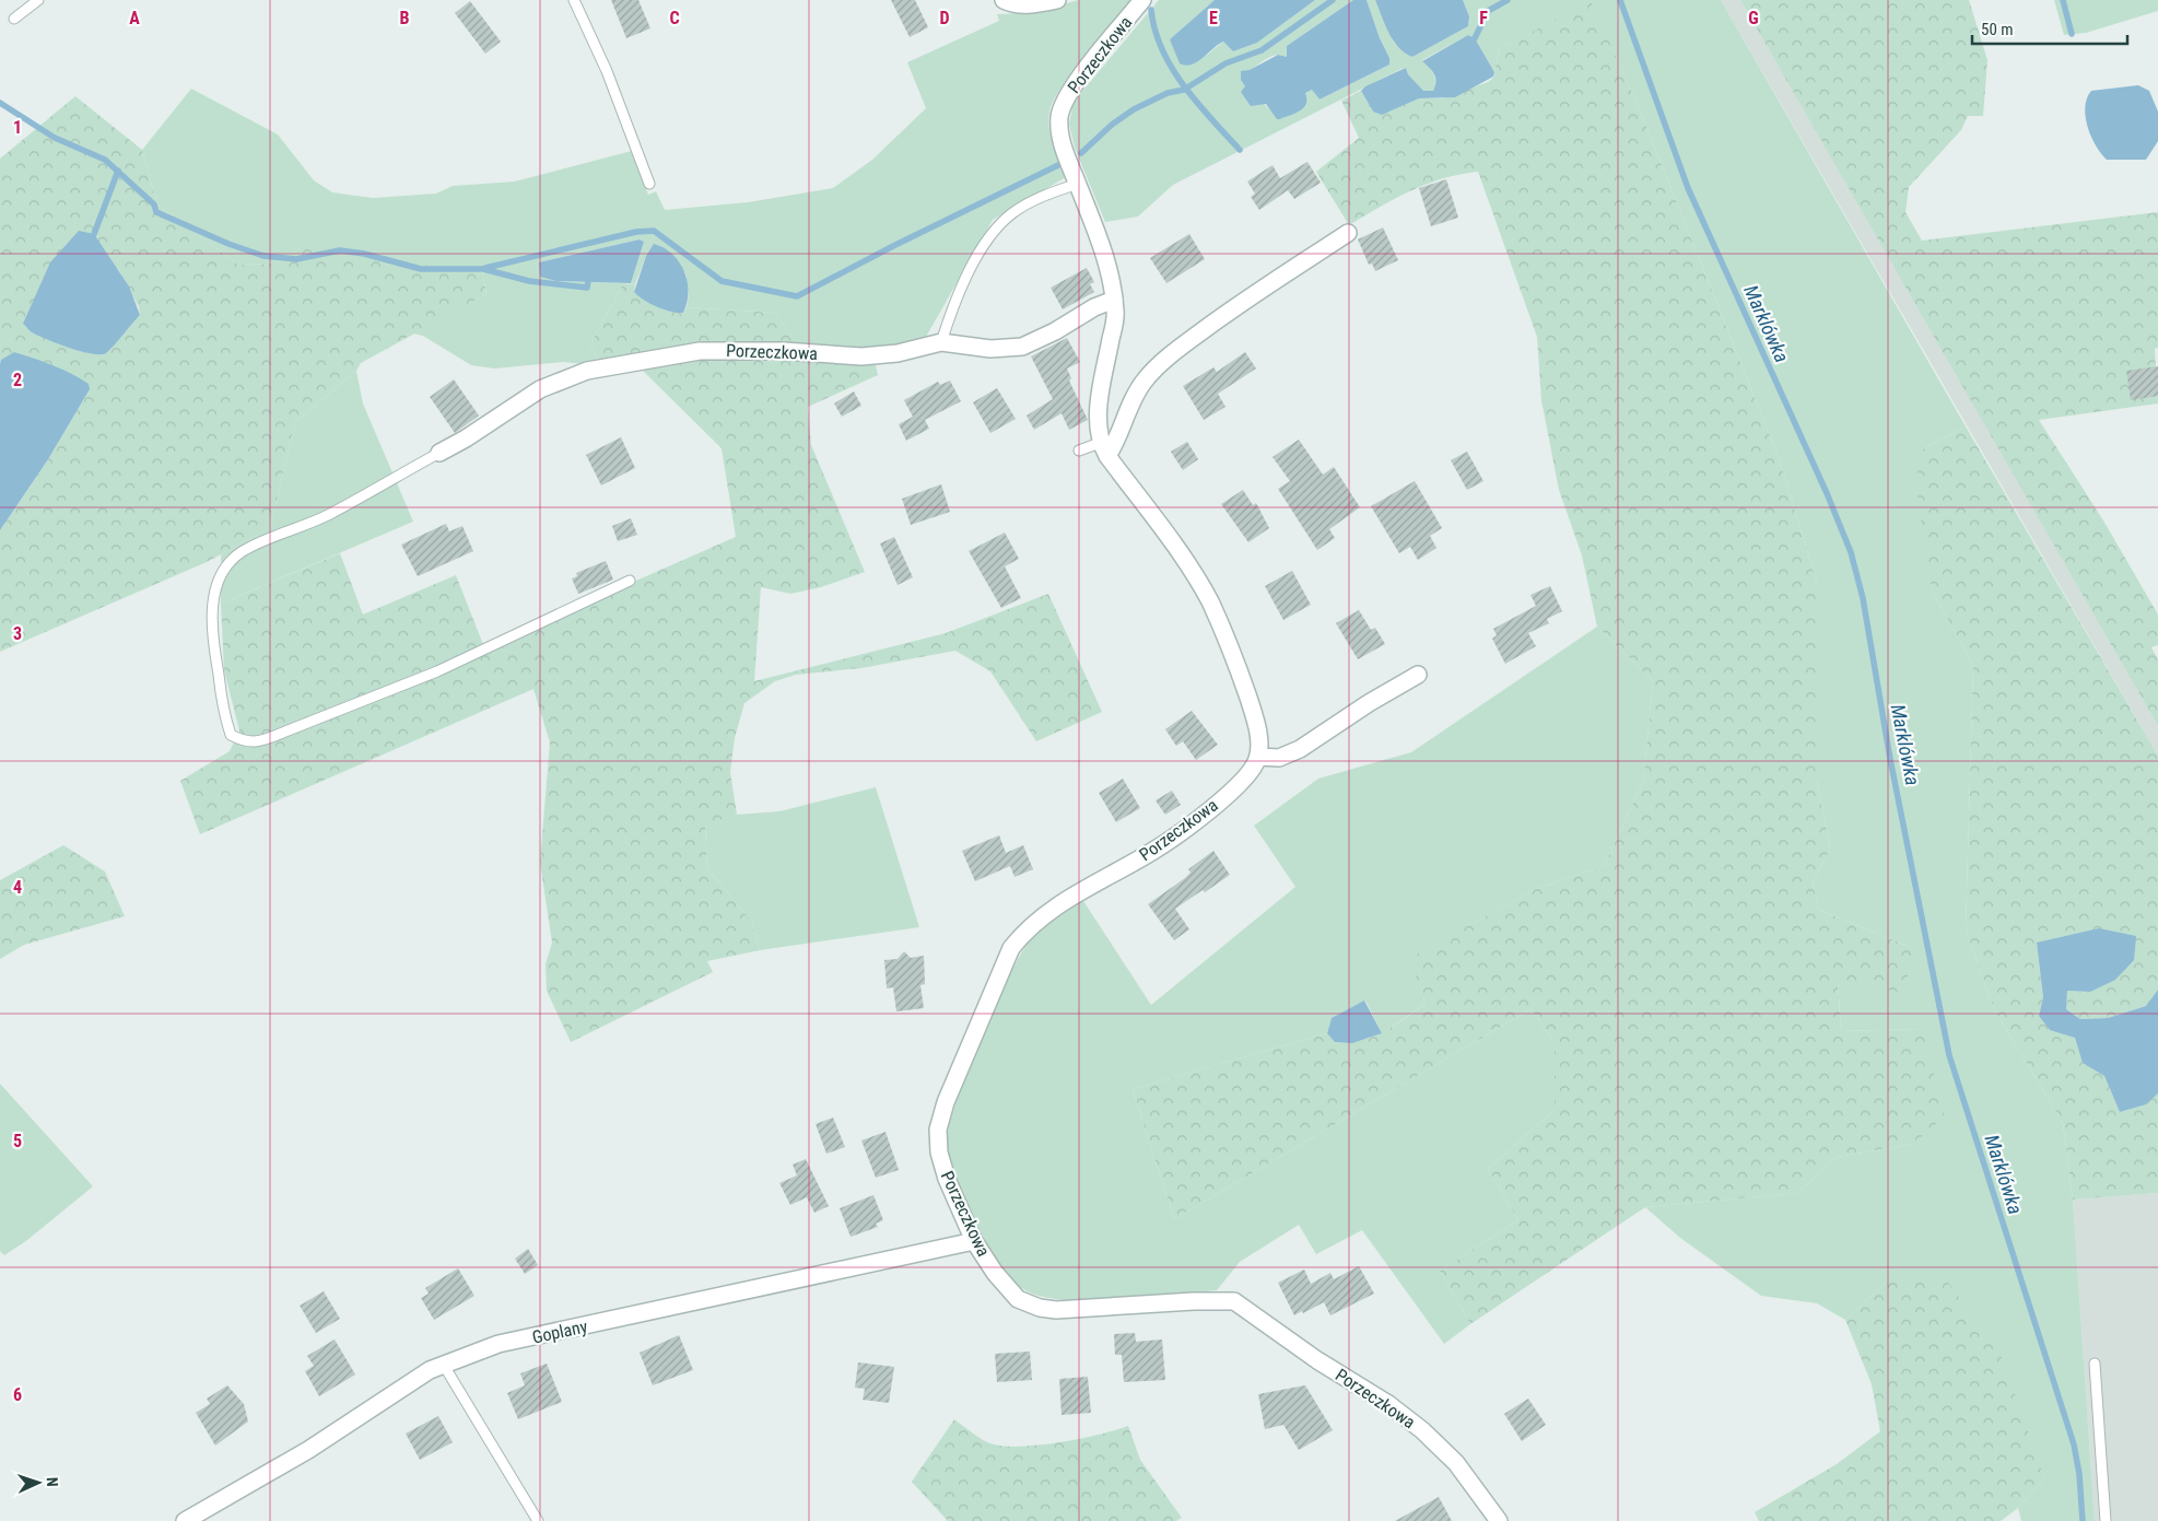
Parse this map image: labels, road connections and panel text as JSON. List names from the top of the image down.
{
  "streets": {
    "street": ["Porzeczkowa", "Goplany"]
  },
  "crossings": [
    ["Porzeczkowa", "Goplany"]
  ],
  "water": ["Marklówka"],
  "scale_bar": "50 m",
  "north": "right",
  "grid": {
    "columns": [
      "A",
      "B",
      "C",
      "D",
      "E",
      "F",
      "G"
    ],
    "rows": [
      "1",
      "2",
      "3",
      "4",
      "5",
      "6"
    ]
  }
}
